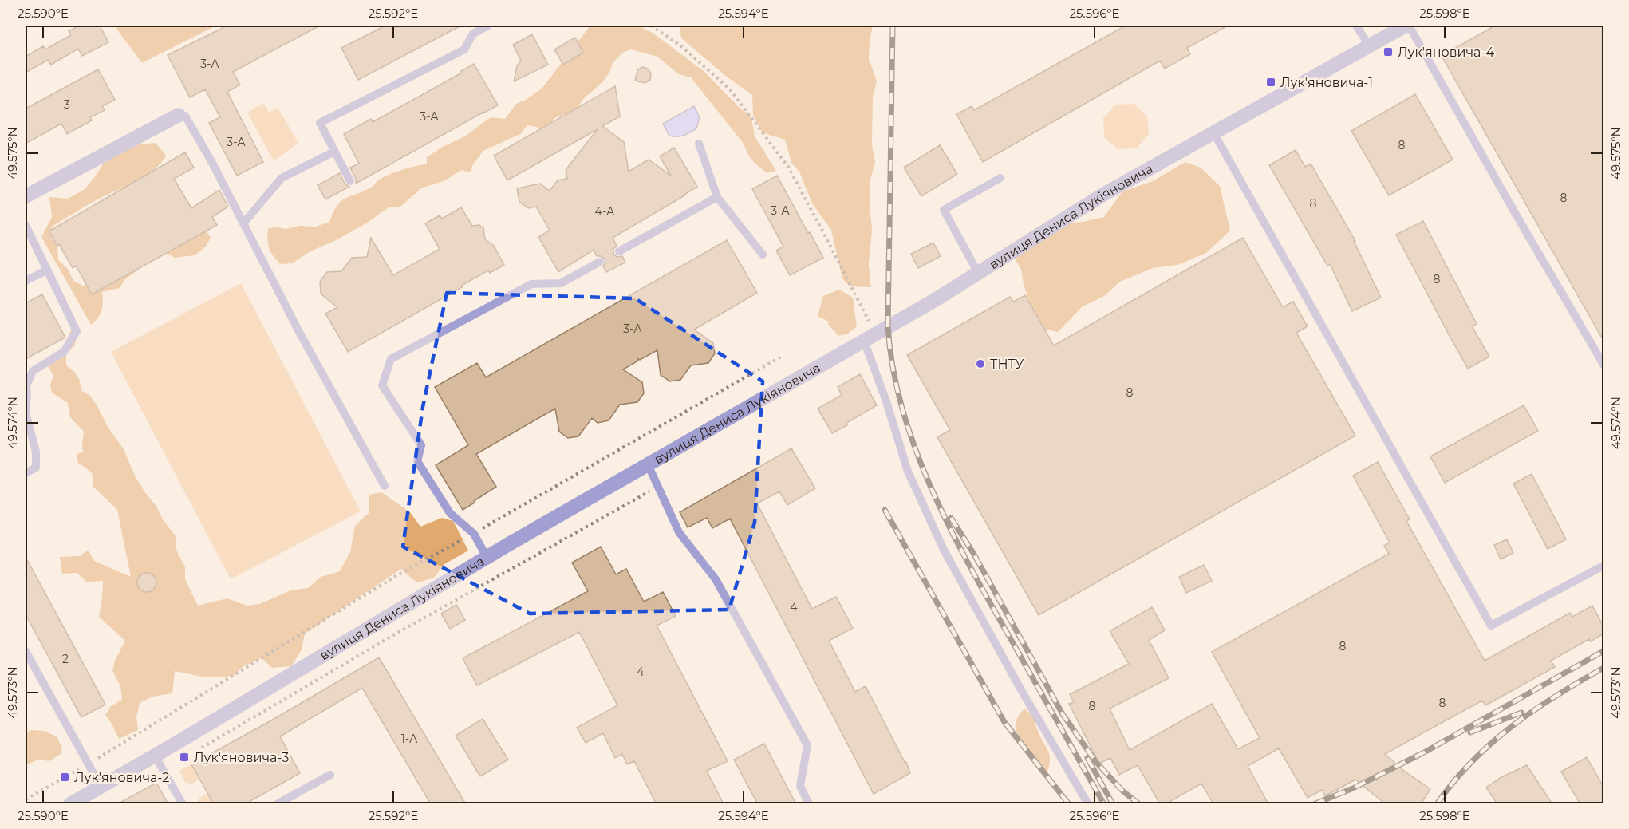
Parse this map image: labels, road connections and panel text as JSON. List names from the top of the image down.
{
  "streets": {
    "street": ["вулиця Дениса Лукіяновича"]
  },
  "places": {
    "transit": [
      "Лук'яновича-4",
      "Лук'яновича-1",
      "Лук'яновича-3",
      "Лук'яновича-2"
    ],
    "other": ["ТНТУ"]
  },
  "house_numbers": [
    "3-А",
    "3",
    "3-А",
    "3-А",
    "8",
    "8",
    "8",
    "3-А",
    "4-А",
    "8",
    "3-А",
    "8",
    "4",
    "8",
    "2",
    "4",
    "8",
    "8",
    "1-А"
  ],
  "coordinates": [
    "25.590°E",
    "25.592°E",
    "25.594°E",
    "25.596°E",
    "25.598°E",
    "49.575°N",
    "49.574°N",
    "49.573°N"
  ]
}
